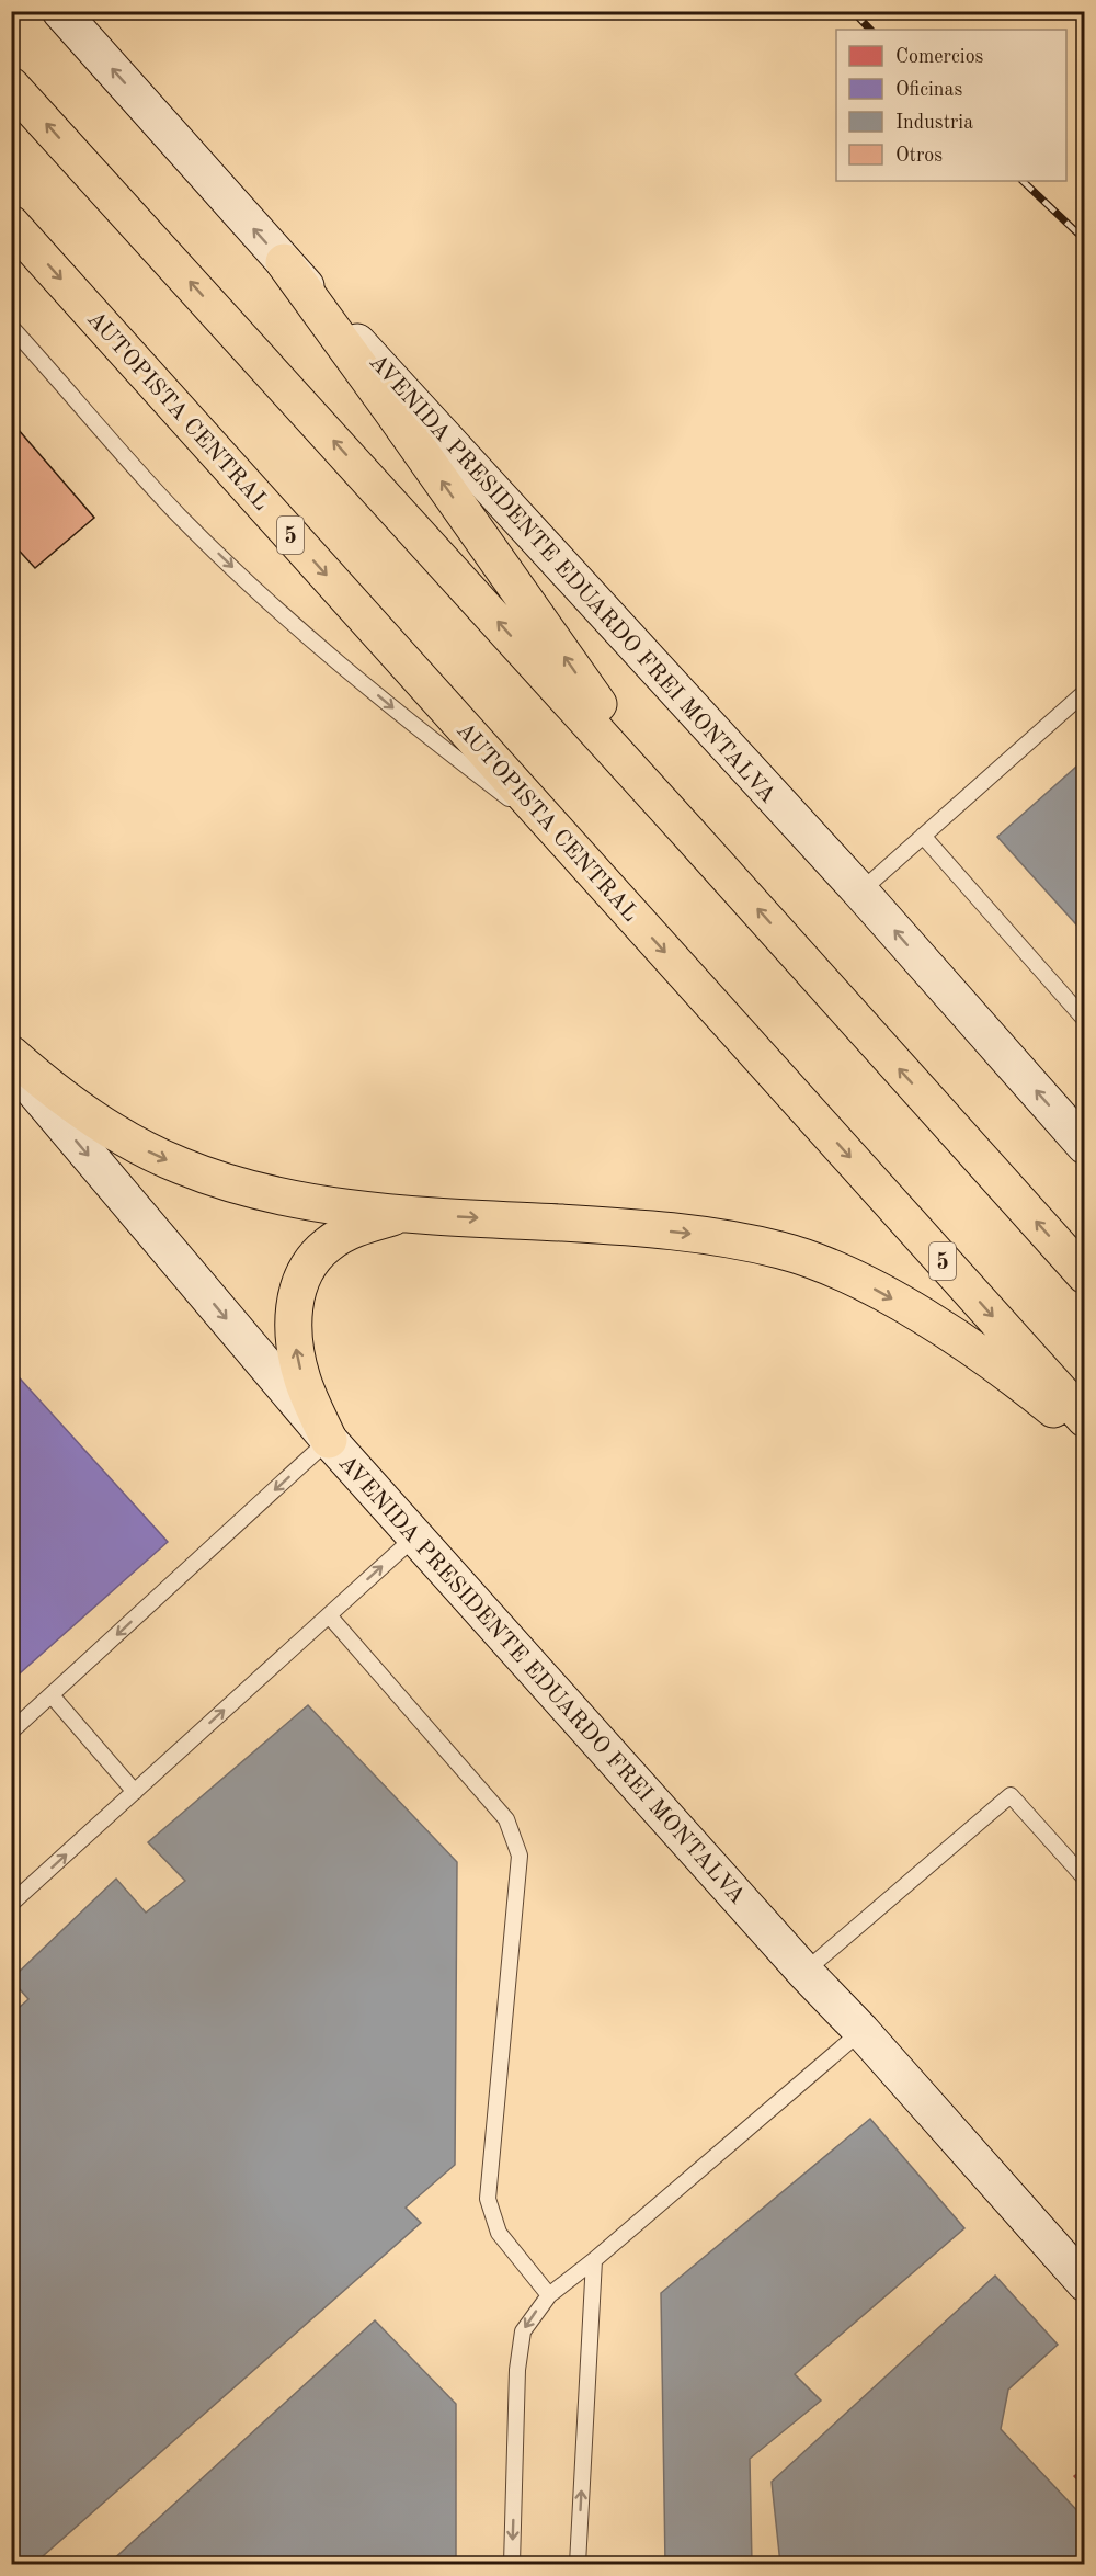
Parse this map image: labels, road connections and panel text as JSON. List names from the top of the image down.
{
  "streets": {
    "highway": ["AUTOPISTA CENTRAL", "5"],
    "main road": ["AVENIDA PRESIDENTE EDUARDO FREI MONTALVA"]
  },
  "legend": [
    "Comercios",
    "Oficinas",
    "Industria",
    "Otros"
  ]
}
